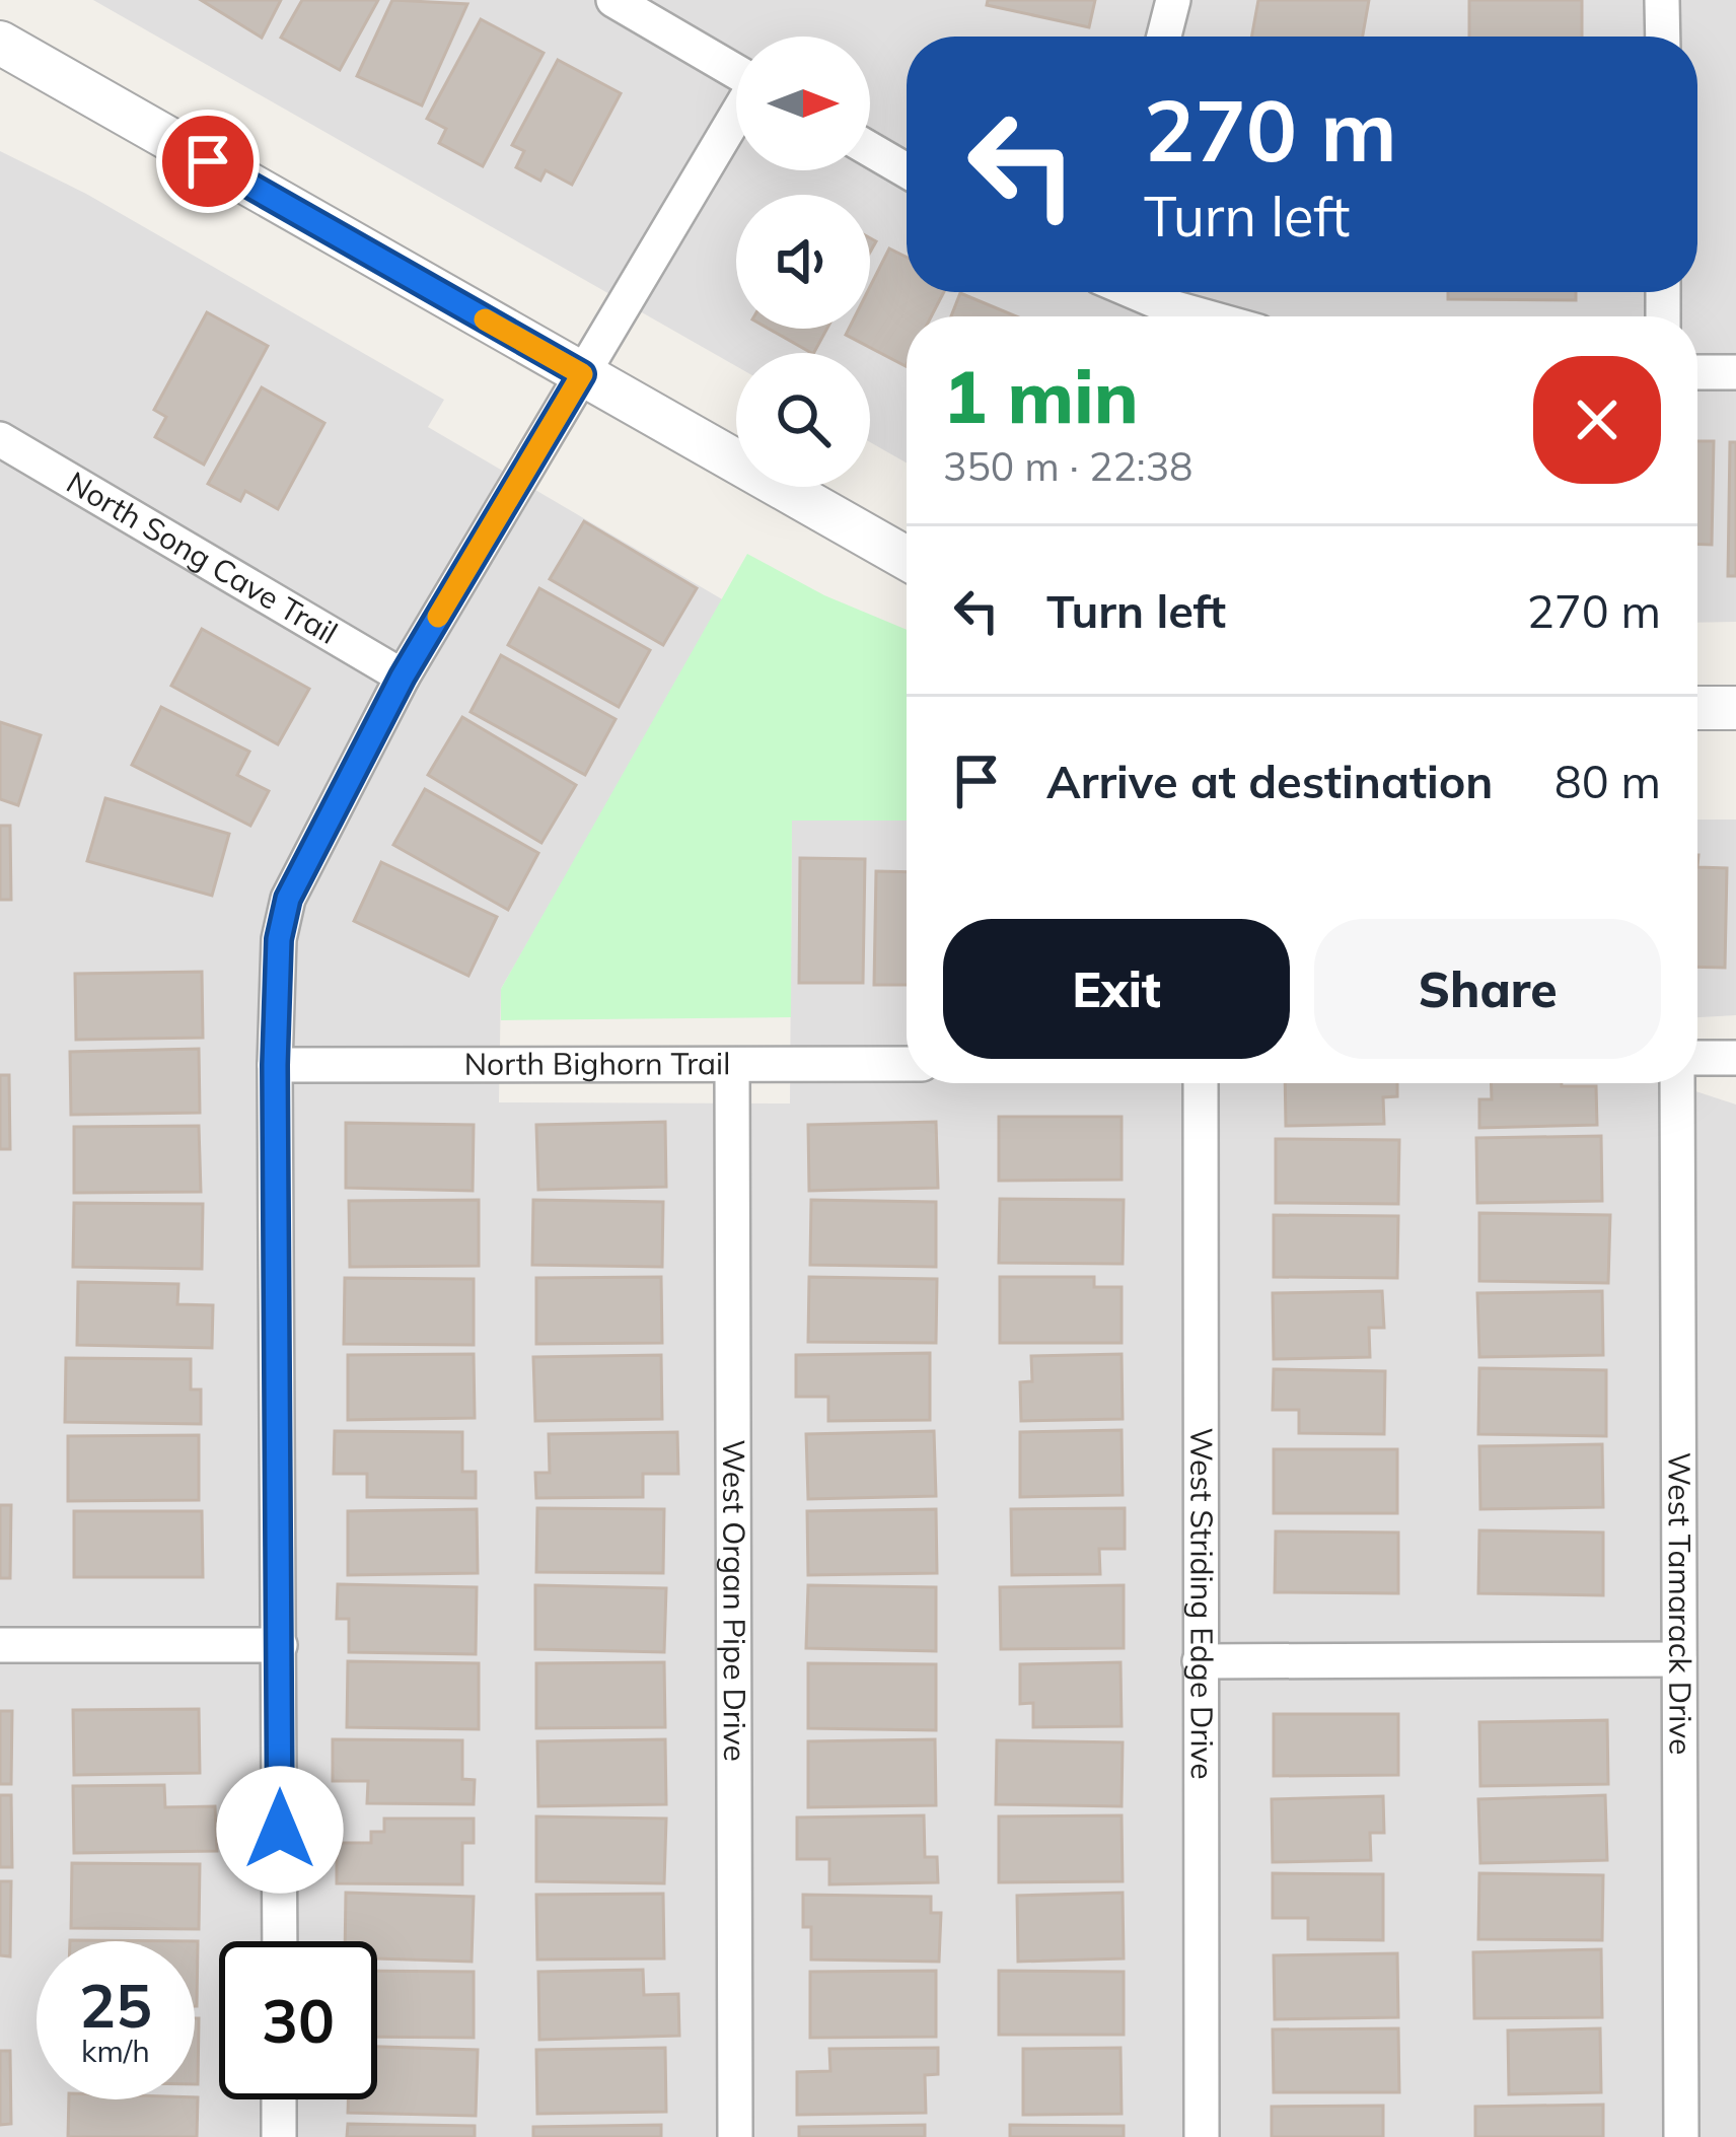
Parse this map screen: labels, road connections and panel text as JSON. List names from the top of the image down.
{
  "streets": {
    "street": [
      "North Song Cave Trail",
      "North Bighorn Trail",
      "West Organ Pipe Drive",
      "West Striding Edge Drive",
      "West Tamarack Drive"
    ]
  },
  "crossings": [
    ["North Bighorn Trail", "West Organ Pipe Drive"]
  ],
  "north": "right",
  "page": {
    "turn": ["270 m", "Turn left"],
    "heading": ["1 min", "350 m · 22:38"],
    "list": [
      {
        "name": "Turn left",
        "value": "270 m"
      },
      {
        "name": "Arrive at destination",
        "value": "80 m"
      }
    ],
    "buttons": ["Exit", "Share"],
    "speed": "25 km/h",
    "limit": "30"
  }
}
